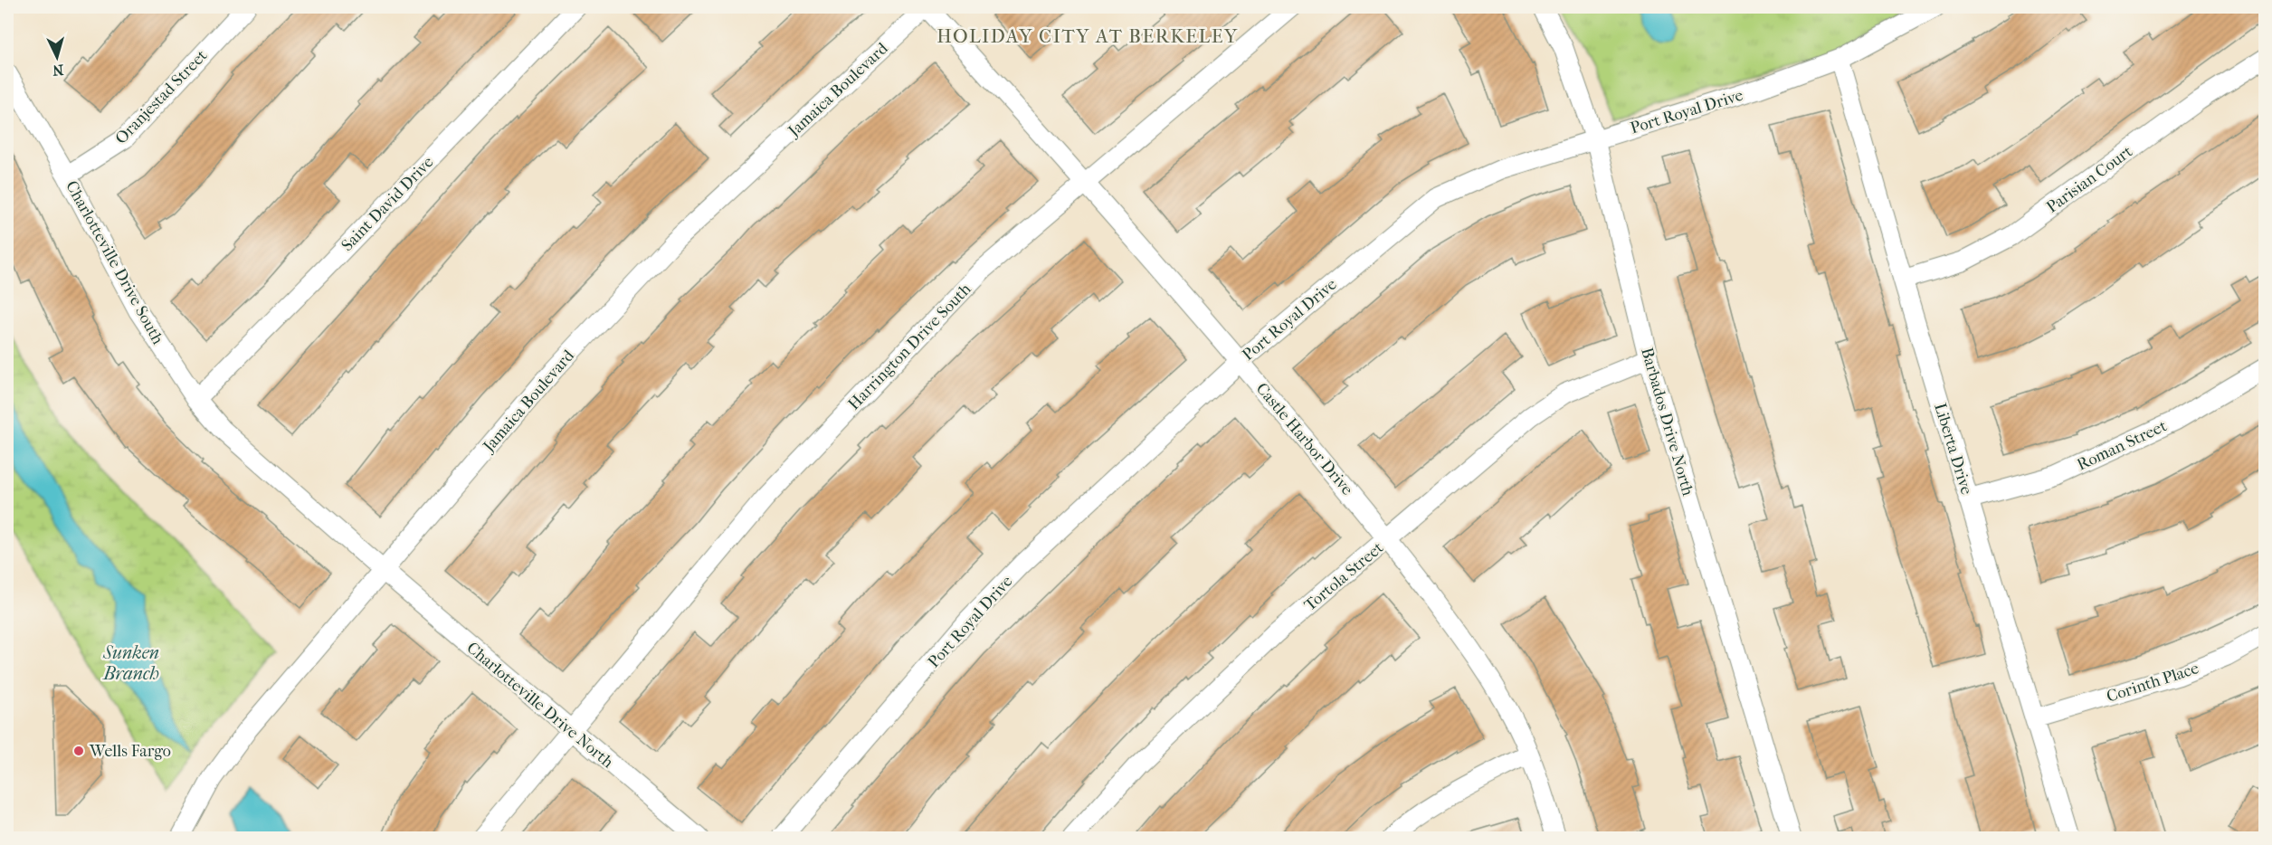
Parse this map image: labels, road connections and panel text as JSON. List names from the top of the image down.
{
  "streets": {
    "street": [
      "Jamaica Boulevard",
      "Oranjestad Street",
      "Port Royal Drive",
      "Parisian Court",
      "Saint David Drive",
      "Charlotteville Drive South",
      "Harrington Drive South",
      "Barbados Drive North",
      "Castle Harbor Drive",
      "Roman Street",
      "Liberta Drive",
      "Tortola Street",
      "Corinth Place",
      "Charlotteville Drive North"
    ]
  },
  "crossings": [
    ["Jamaica Boulevard", "Charlotteville Drive South"],
    ["Jamaica Boulevard", "Castle Harbor Drive"],
    ["Jamaica Boulevard", "Charlotteville Drive North"],
    ["Oranjestad Street", "Charlotteville Drive South"],
    ["Port Royal Drive", "Barbados Drive North"],
    ["Port Royal Drive", "Castle Harbor Drive"],
    ["Port Royal Drive", "Liberta Drive"],
    ["Parisian Court", "Liberta Drive"],
    ["Saint David Drive", "Charlotteville Drive South"],
    ["Charlotteville Drive South", "Charlotteville Drive North"],
    ["Harrington Drive South", "Castle Harbor Drive"],
    ["Harrington Drive South", "Charlotteville Drive North"],
    ["Barbados Drive North", "Tortola Street"],
    ["Castle Harbor Drive", "Tortola Street"],
    ["Roman Street", "Liberta Drive"],
    ["Liberta Drive", "Corinth Place"]
  ],
  "districts": ["HOLIDAY CITY AT BERKELEY"],
  "water": ["Sunken Branch"],
  "places": ["Wells Fargo"],
  "north": "bottom"
}
